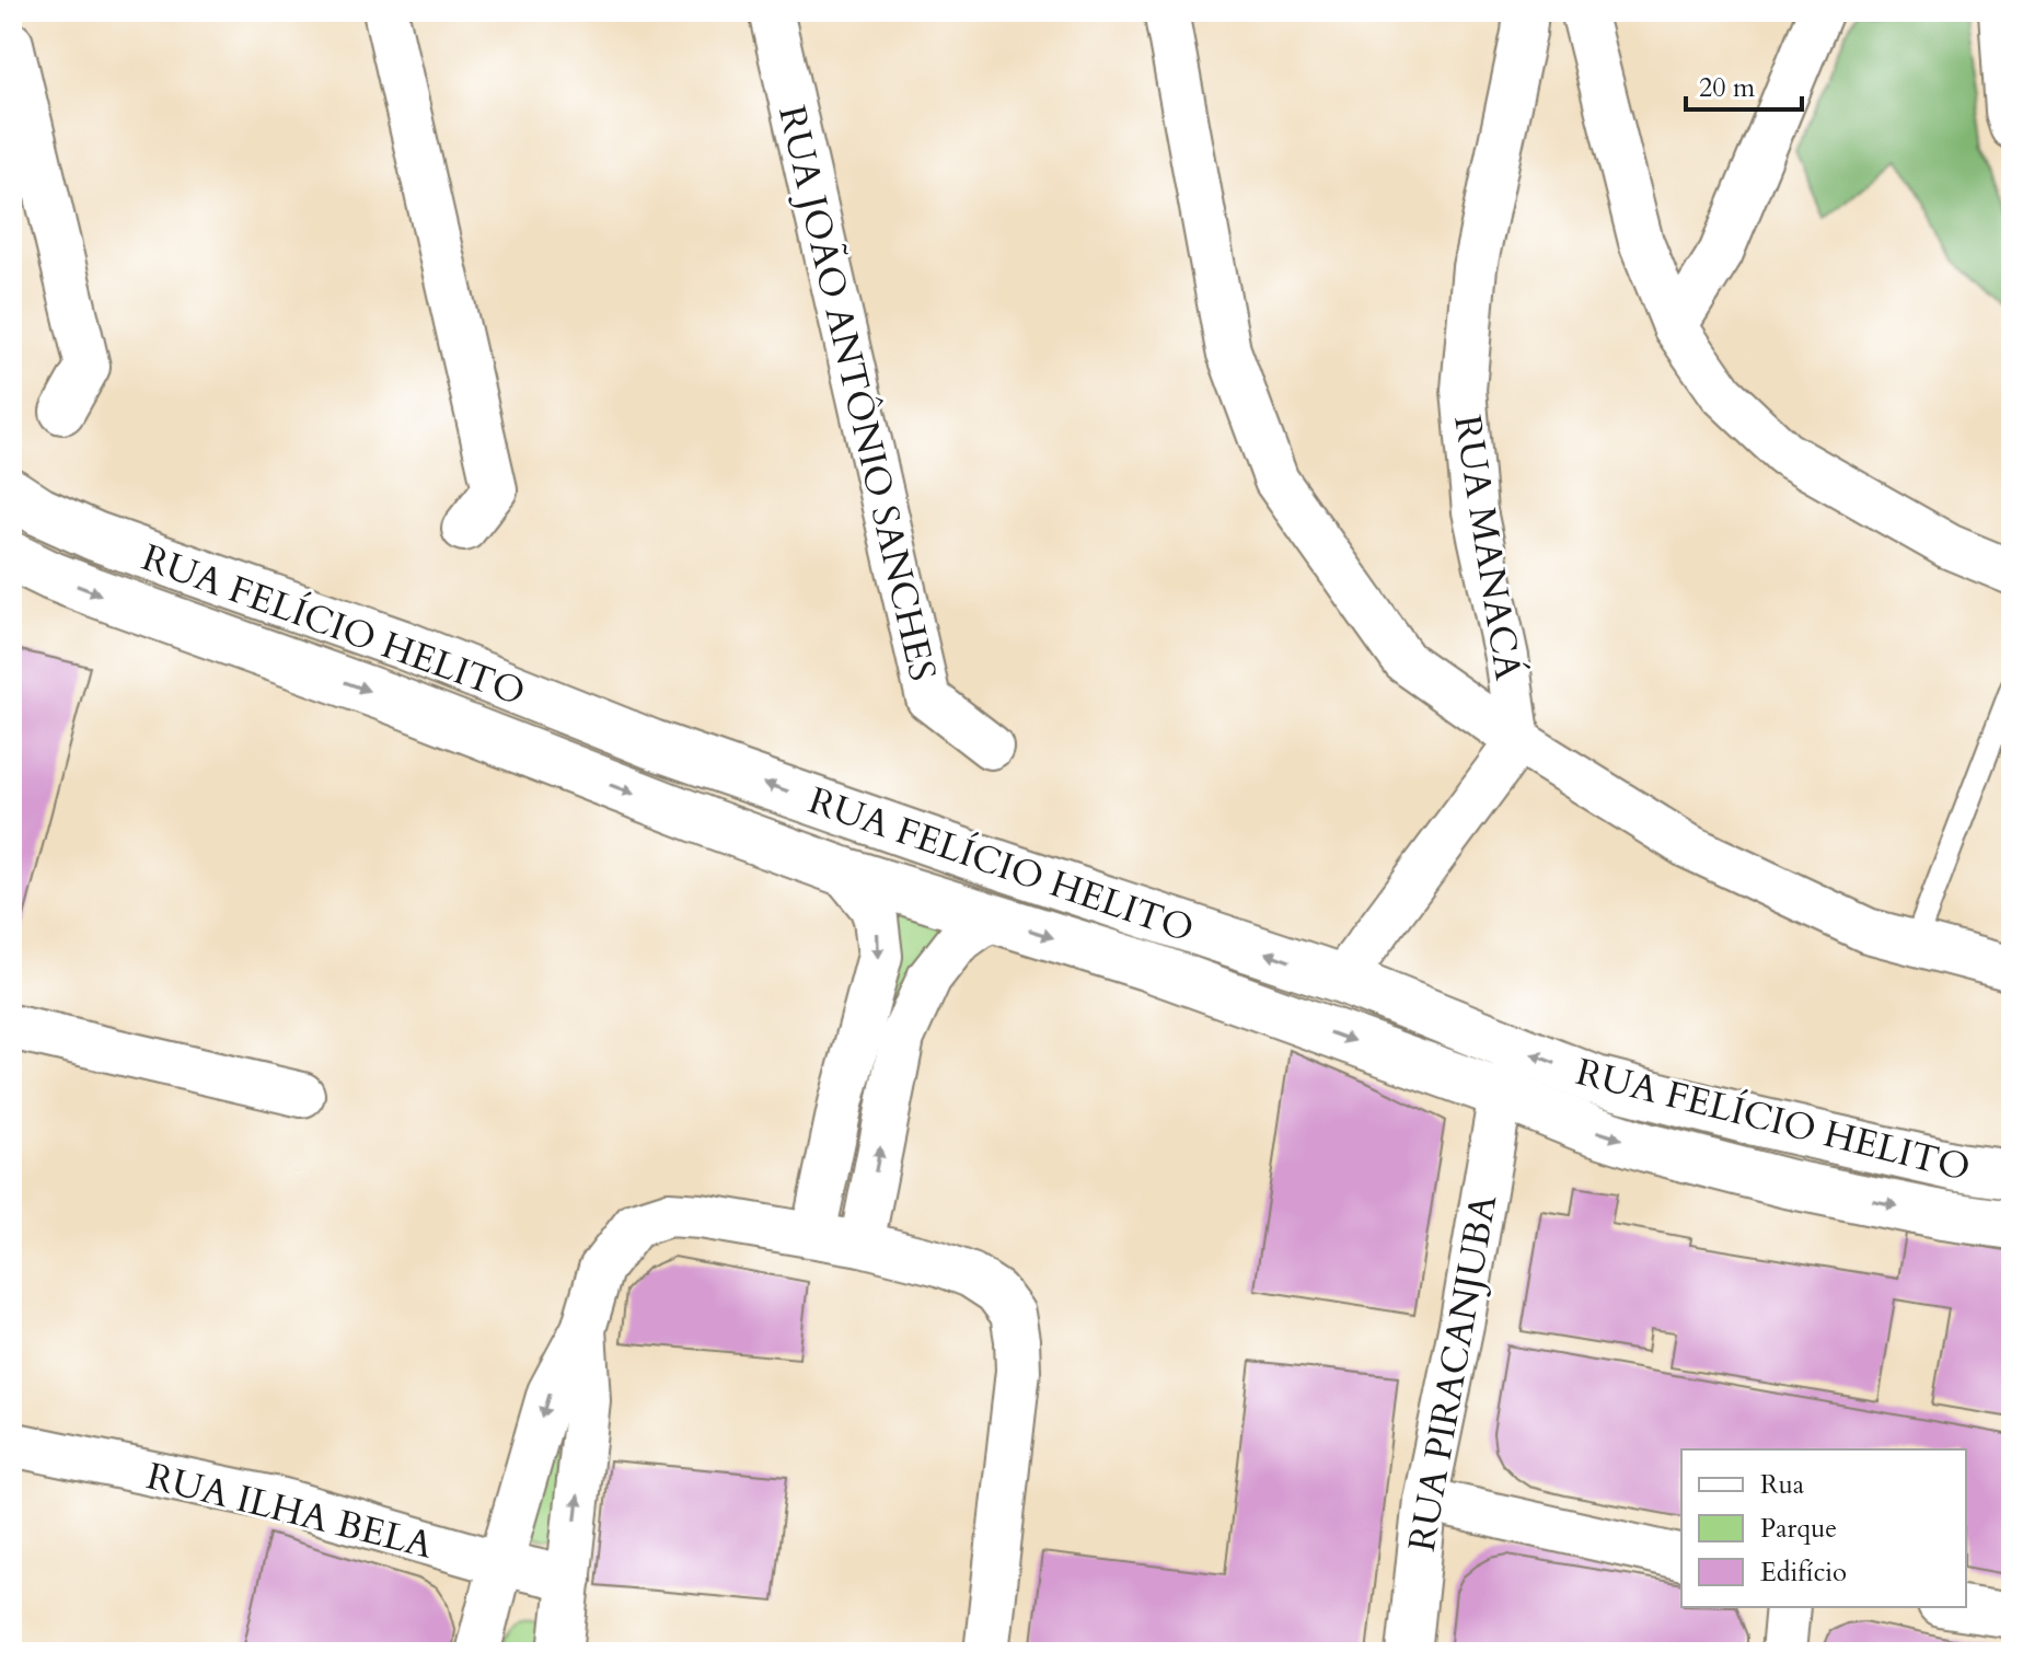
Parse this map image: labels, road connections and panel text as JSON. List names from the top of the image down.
{
  "streets": {
    "main road": ["RUA FELÍCIO HELITO"],
    "street": [
      "RUA JOÃO ANTÔNIO SANCHES",
      "RUA MANACÁ",
      "RUA PIRACANJUBA",
      "RUA ILHA BELA"
    ]
  },
  "crossings": [
    ["RUA FELÍCIO HELITO", "RUA PIRACANJUBA"]
  ],
  "legend": ["Rua", "Parque", "Edifício"],
  "scale_bar": "20 m"
}
